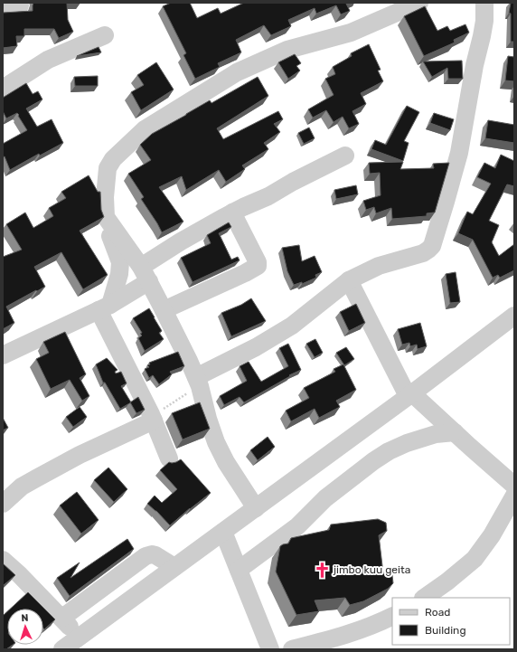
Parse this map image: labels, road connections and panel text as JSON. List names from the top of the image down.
{
  "places": {
    "church": ["jimbo kuu geita"]
  },
  "legend": ["Road", "Building"],
  "north": "top"
}
